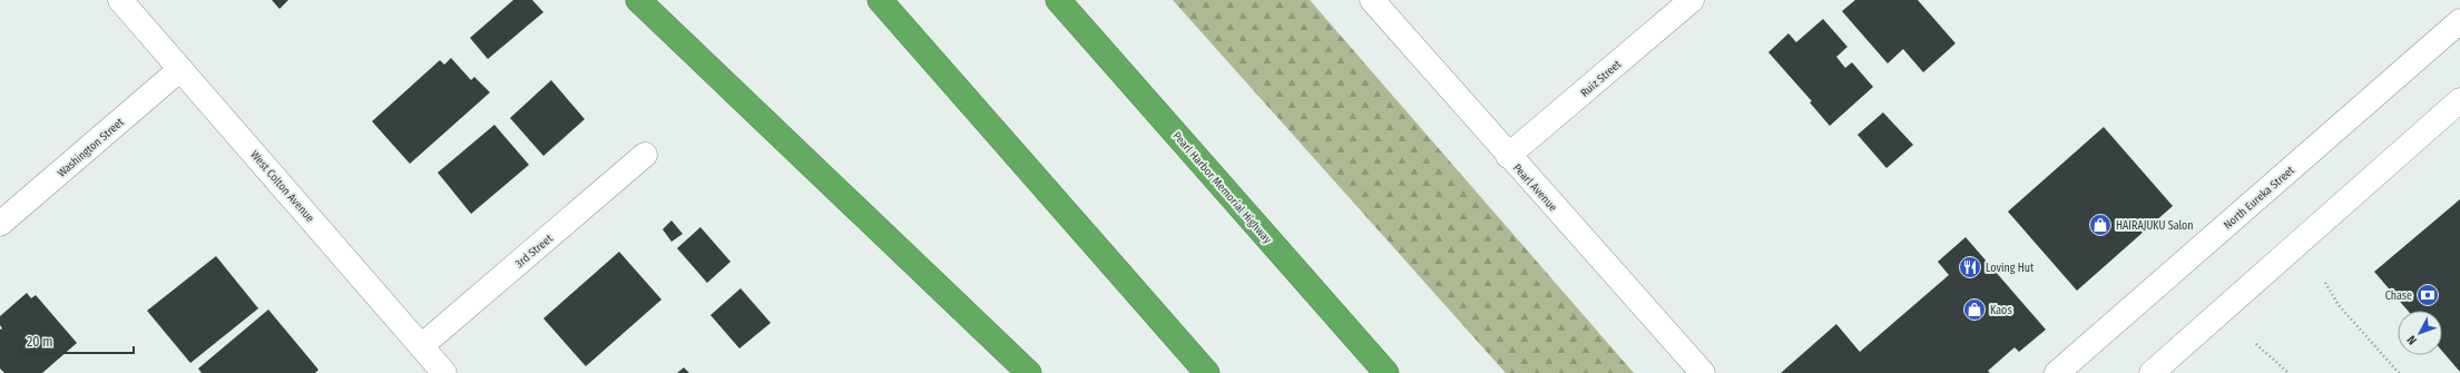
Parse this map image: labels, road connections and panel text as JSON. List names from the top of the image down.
{
  "streets": {
    "highway": ["Pearl Harbor Memorial Highway"],
    "street": [
      "Ruiz Street",
      "Washington Street",
      "West Colton Avenue",
      "Pearl Avenue",
      "North Eureka Street",
      "3rd Street"
    ]
  },
  "crossings": [
    ["Ruiz Street", "Pearl Avenue"],
    ["Washington Street", "West Colton Avenue"],
    ["West Colton Avenue", "3rd Street"]
  ],
  "places": {
    "shop": ["HAIRAJUKU Salon", "Kaos"],
    "restaurant": ["Loving Hut"],
    "bank": ["Chase"]
  },
  "scale_bar": "20 m",
  "north": "bottom left"
}
